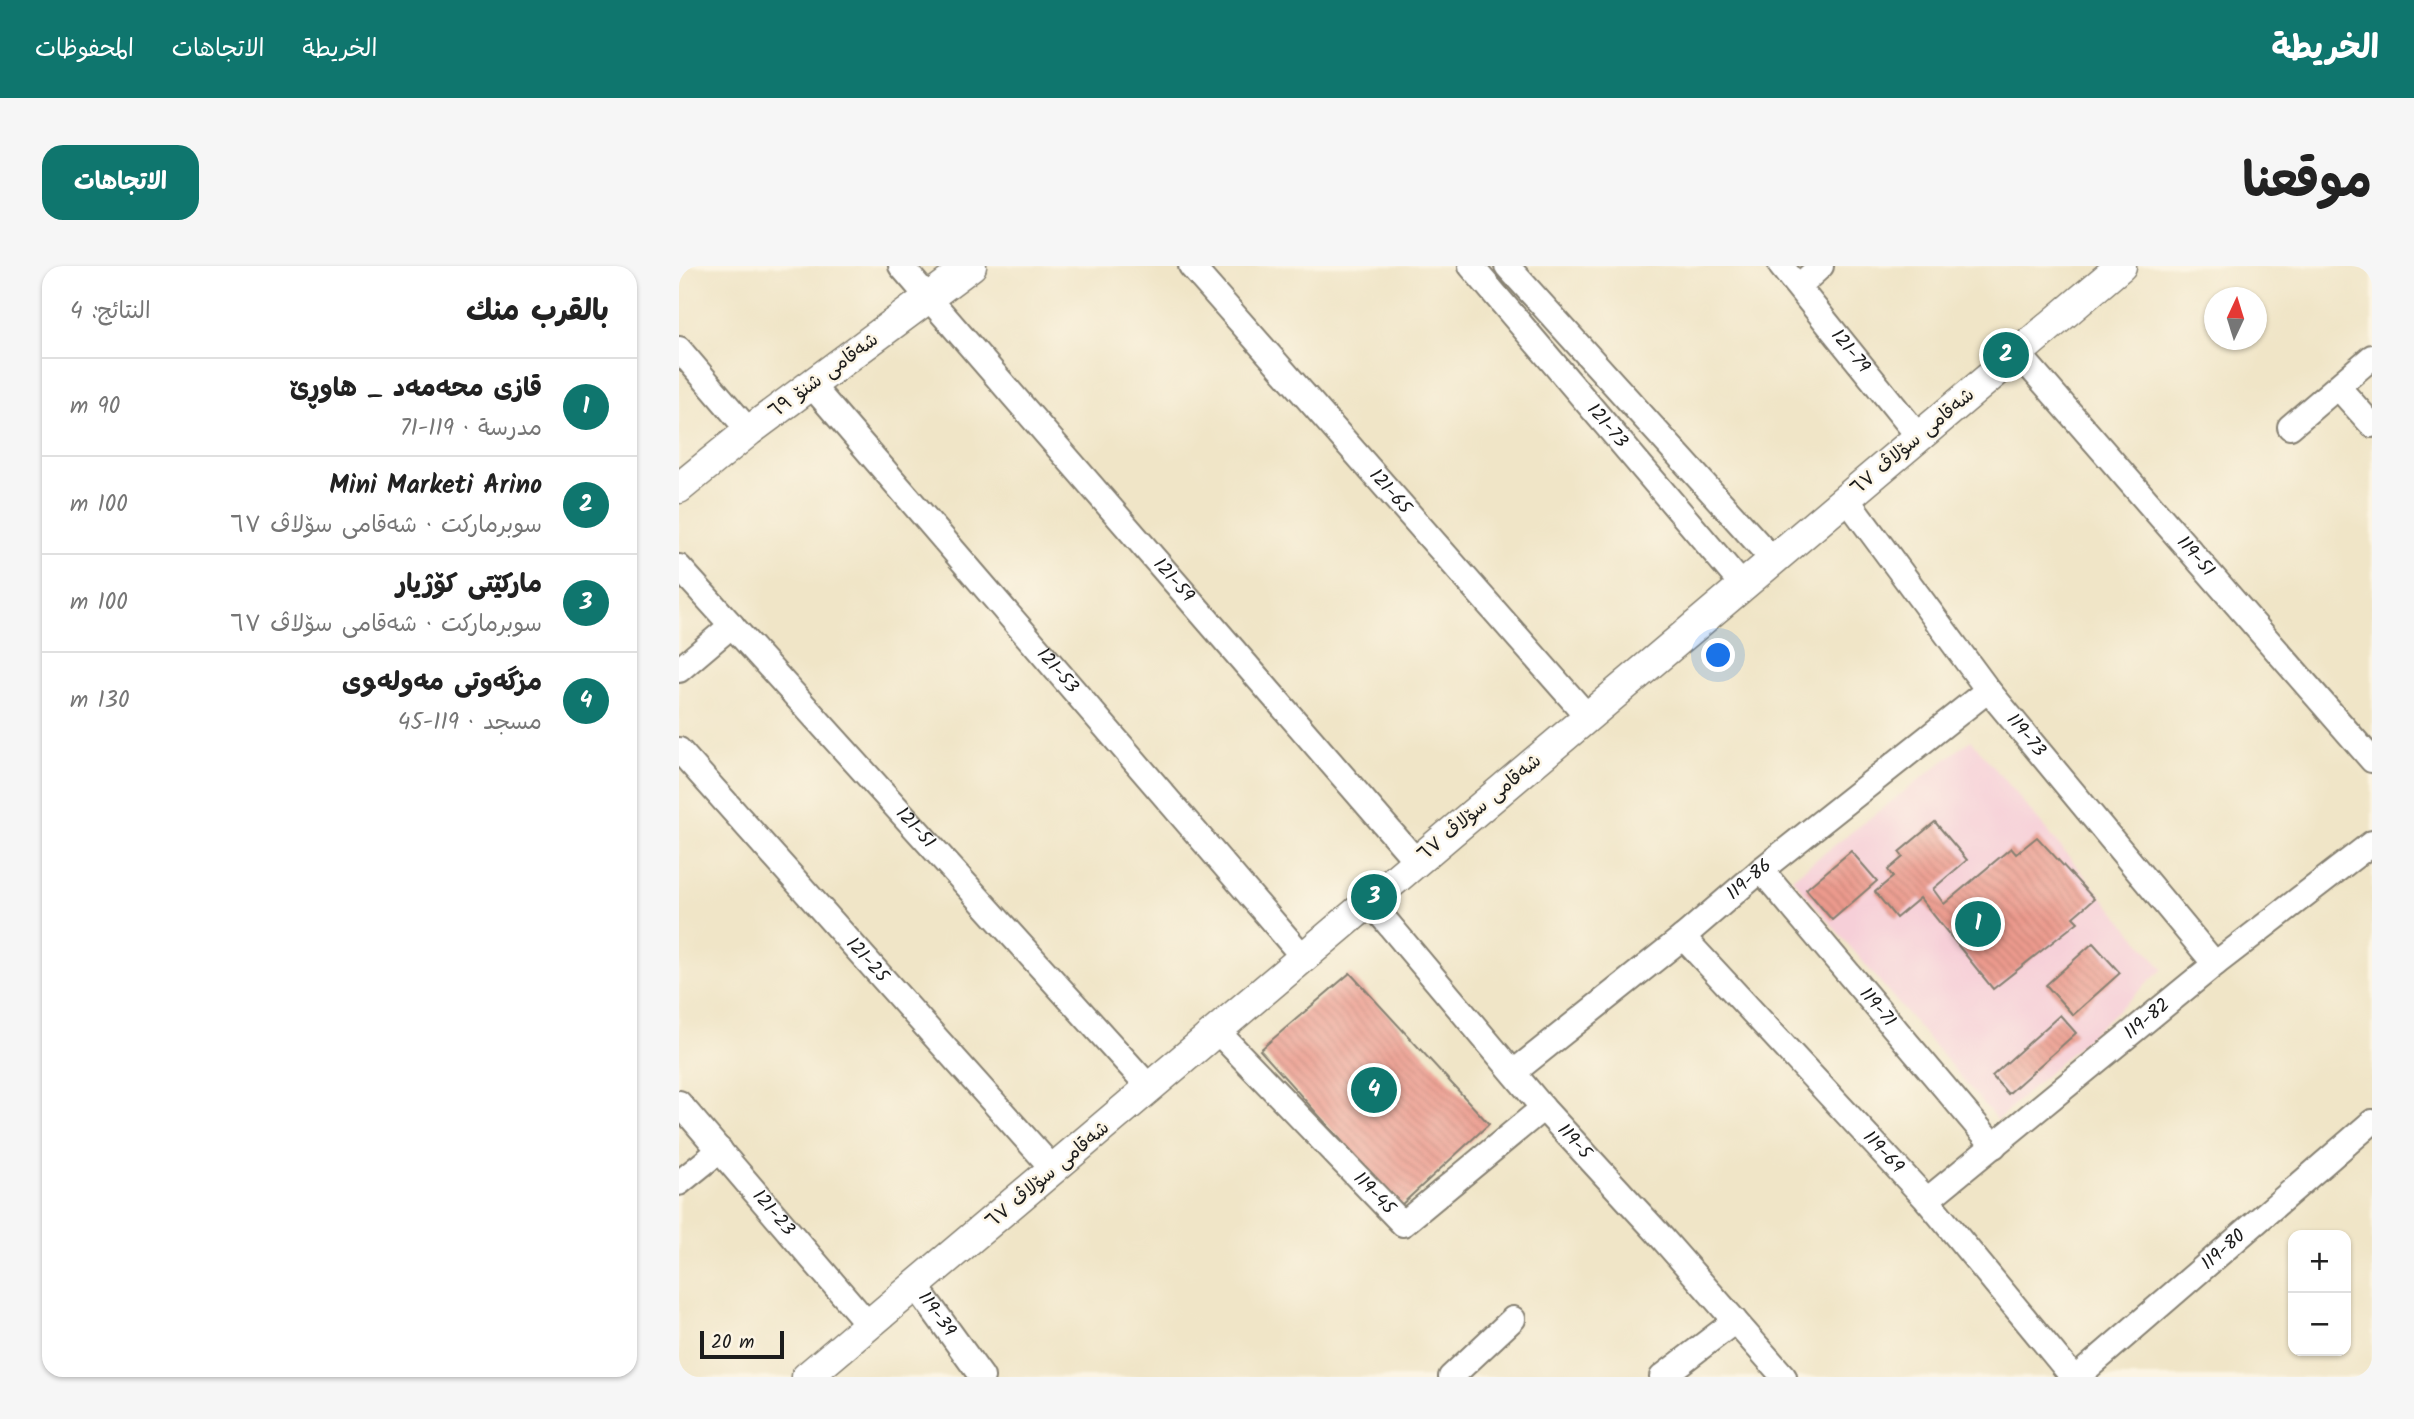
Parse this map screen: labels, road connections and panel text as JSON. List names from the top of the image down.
{
  "streets": {
    "street": [
      "121-79",
      "شەقامی شنۆ ٦٩",
      "121-73",
      "شەقامی سۆلاڤ ٦٧",
      "121-65",
      "119-51",
      "121-59",
      "121-53",
      "119-73",
      "121-51",
      "119-86",
      "121-25",
      "119-71",
      "119-82",
      "119-5",
      "119-69",
      "119-45",
      "121-23",
      "119-80",
      "119-39"
    ]
  },
  "crossings": [
    ["121-79", "شەقامی سۆلاڤ ٦٧"],
    ["شەقامی شنۆ ٦٩", "121-59"],
    ["شەقامی شنۆ ٦٩", "121-53"],
    ["121-73", "شەقامی سۆلاڤ ٦٧"],
    ["شەقامی سۆلاڤ ٦٧", "121-65"],
    ["شەقامی سۆلاڤ ٦٧", "119-51"],
    ["شەقامی سۆلاڤ ٦٧", "121-59"],
    ["شەقامی سۆلاڤ ٦٧", "121-53"],
    ["شەقامی سۆلاڤ ٦٧", "119-73"],
    ["شەقامی سۆلاڤ ٦٧", "121-51"],
    ["شەقامی سۆلاڤ ٦٧", "121-25"],
    ["شەقامی سۆلاڤ ٦٧", "119-5"],
    ["شەقامی سۆلاڤ ٦٧", "119-45"],
    ["شەقامی سۆلاڤ ٦٧", "121-23"],
    ["شەقامی سۆلاڤ ٦٧", "119-39"],
    ["119-73", "119-86"],
    ["119-73", "119-82"],
    ["119-86", "119-71"],
    ["119-86", "119-5"],
    ["119-86", "119-69"],
    ["119-71", "119-82"],
    ["119-82", "119-69"],
    ["119-5", "119-45"],
    ["119-69", "119-80"]
  ],
  "scale_bar": "20 m",
  "north": "top",
  "page": {
    "header": "الخريطة",
    "nav": ["الخريطة", "الاتجاهات", "المحفوظات"],
    "title": "موقعنا",
    "buttons": "الاتجاهات",
    "heading": ["بالقرب منك", "النتائج: 4"],
    "pins": [
      "2",
      "3",
      "1",
      "4"
    ],
    "list": [
      {
        "mark": "1",
        "name": "قازی محەمەد _ هاوڕێ",
        "note": "مدرسة · 119-71",
        "value": "90 m"
      },
      {
        "mark": "2",
        "name": "Mini Marketi Arino",
        "note": "سوبرماركت · شەقامی سۆلاڤ ٦٧",
        "value": "100 m"
      },
      {
        "mark": "3",
        "name": "مارکێتی کۆژیار",
        "note": "سوبرماركت · شەقامی سۆلاڤ ٦٧",
        "value": "100 m"
      },
      {
        "mark": "4",
        "name": "مزگەوتی مەولەوی",
        "note": "مسجد · 119-45",
        "value": "130 m"
      }
    ],
    "map_buttons": ["+", "−"],
    "scale": "20 m"
  }
}
